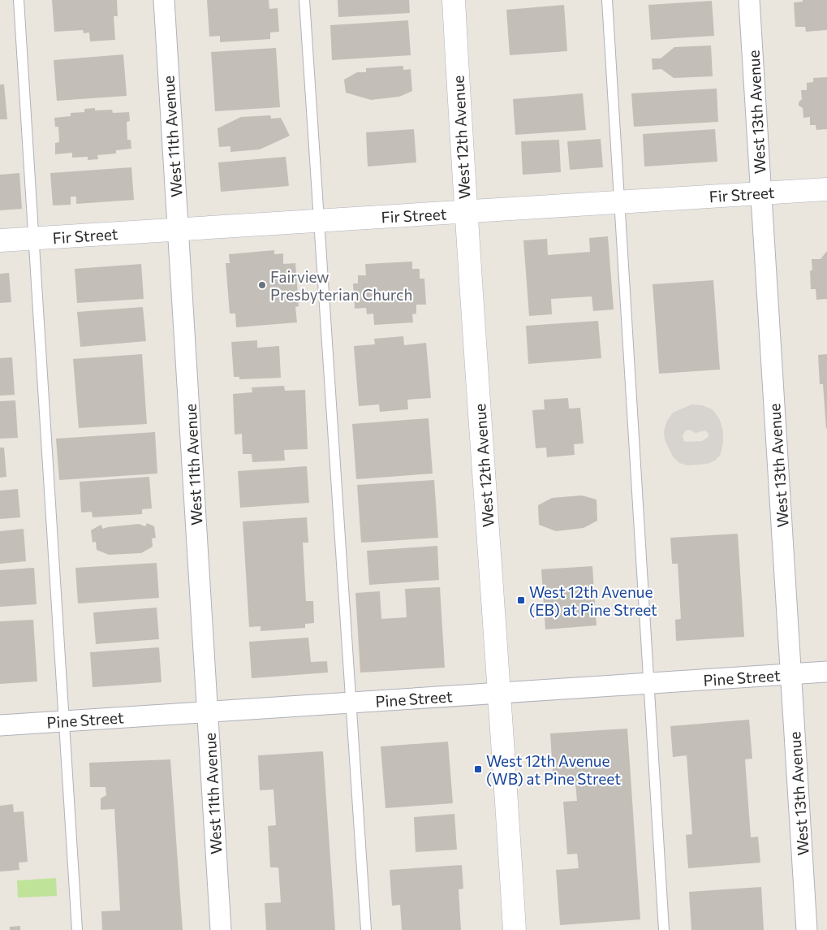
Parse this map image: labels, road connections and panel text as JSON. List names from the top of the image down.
{
  "streets": {
    "street": [
      "West 13th Avenue",
      "West 11th Avenue",
      "West 12th Avenue",
      "Fir Street",
      "Pine Street"
    ]
  },
  "crossings": [
    ["West 13th Avenue", "Fir Street"],
    ["West 13th Avenue", "Pine Street"],
    ["West 11th Avenue", "Fir Street"],
    ["West 11th Avenue", "Pine Street"],
    ["West 12th Avenue", "Fir Street"],
    ["West 12th Avenue", "Pine Street"]
  ],
  "places": {
    "other": ["Fairview Presbyterian Church"],
    "transit": ["West 12th Avenue (EB) at Pine Street", "West 12th Avenue (WB) at Pine Street"]
  }
}
